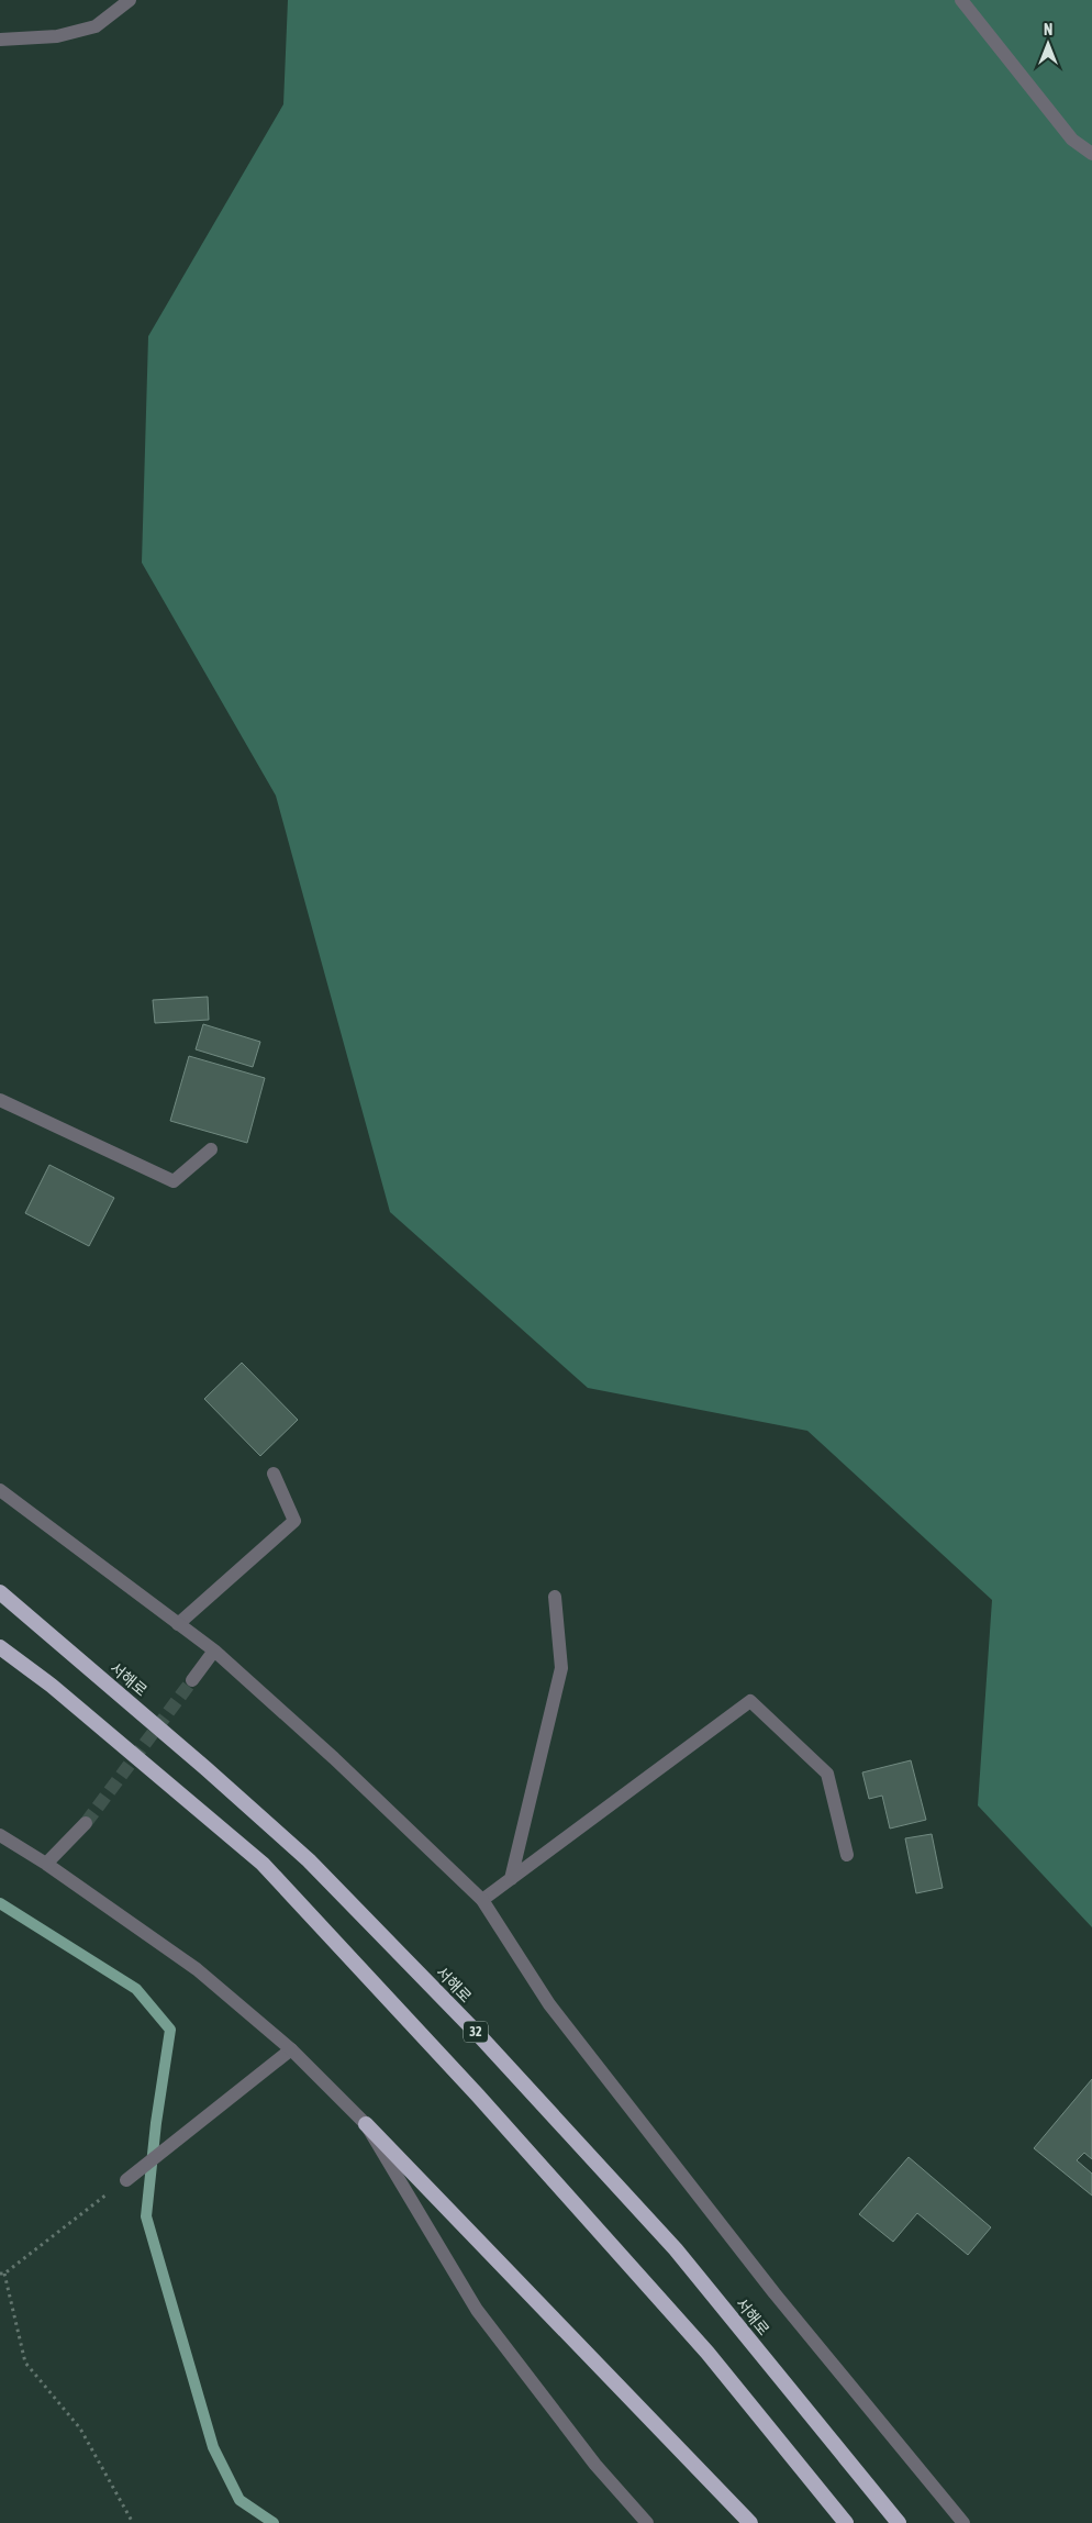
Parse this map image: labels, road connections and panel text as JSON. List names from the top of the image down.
{
  "streets": {
    "highway": ["서해로", "32"]
  },
  "north": "top"
}
